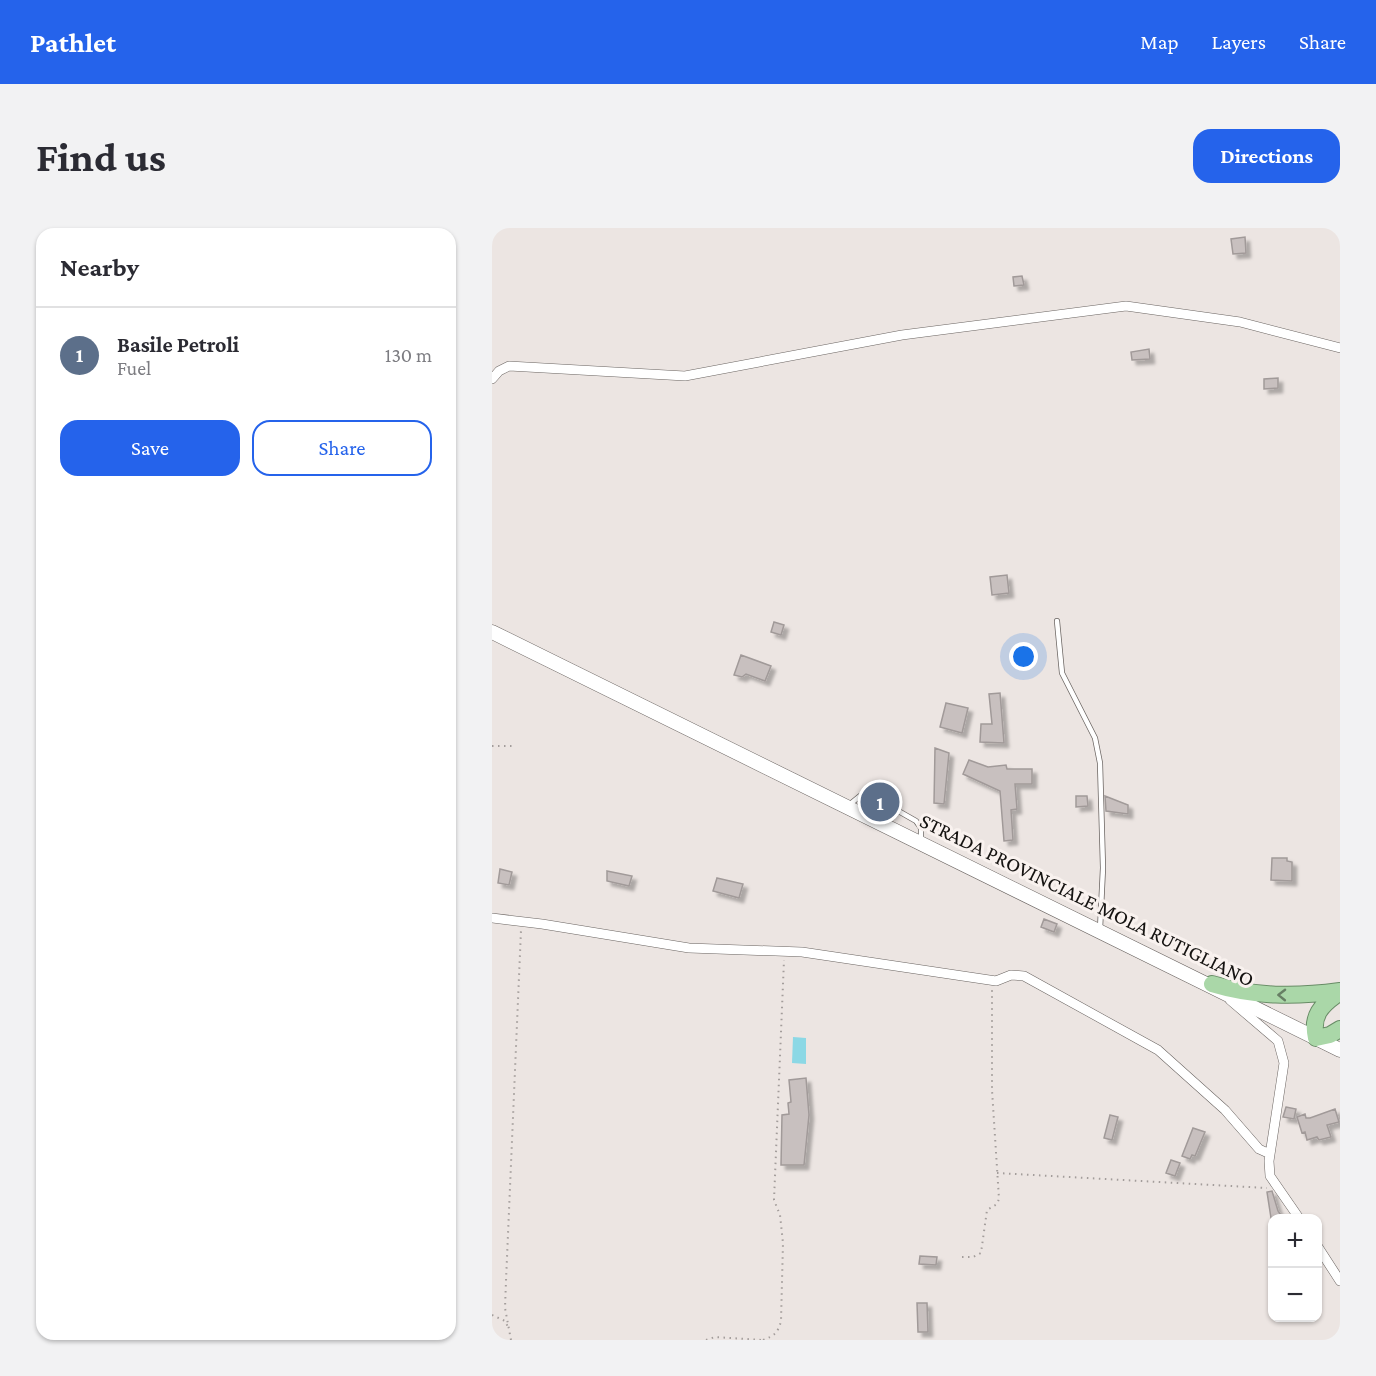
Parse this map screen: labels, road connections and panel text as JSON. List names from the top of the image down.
{
  "streets": {
    "main road": ["STRADA PROVINCIALE MOLA RUTIGLIANO"]
  },
  "page": {
    "header": "Pathlet",
    "nav": ["Map", "Layers", "Share"],
    "buttons": [
      "Directions",
      ["Save", "Share"]
    ],
    "title": "Find us",
    "heading": "Nearby",
    "list": [
      {
        "mark": "1",
        "name": "Basile Petroli",
        "note": "Fuel",
        "value": "130 m"
      }
    ],
    "pins": "1",
    "map_buttons": ["+", "−"]
  }
}
